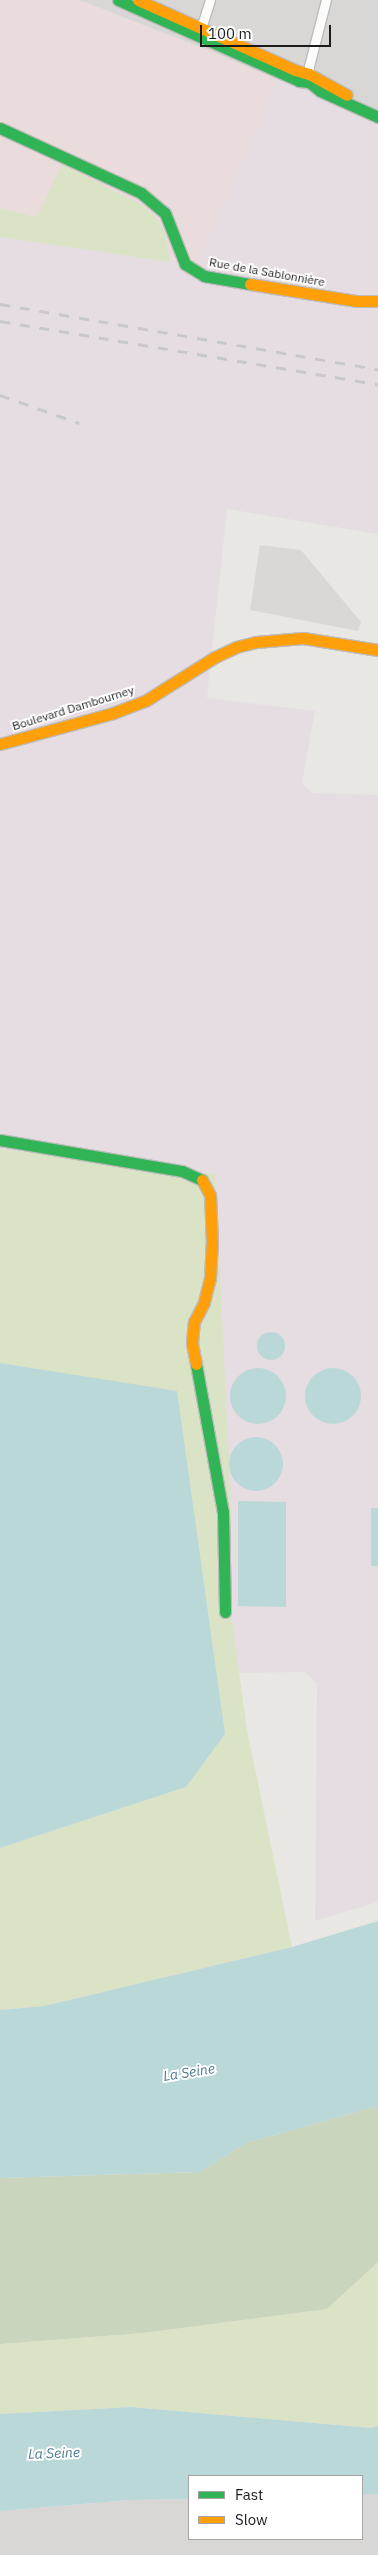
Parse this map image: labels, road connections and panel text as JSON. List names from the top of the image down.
{
  "streets": {
    "street": ["Rue de la Sablonnière", "Boulevard Dambourney"]
  },
  "water": ["La Seine"],
  "legend": ["Fast", "Slow"],
  "scale_bar": "100 m"
}
